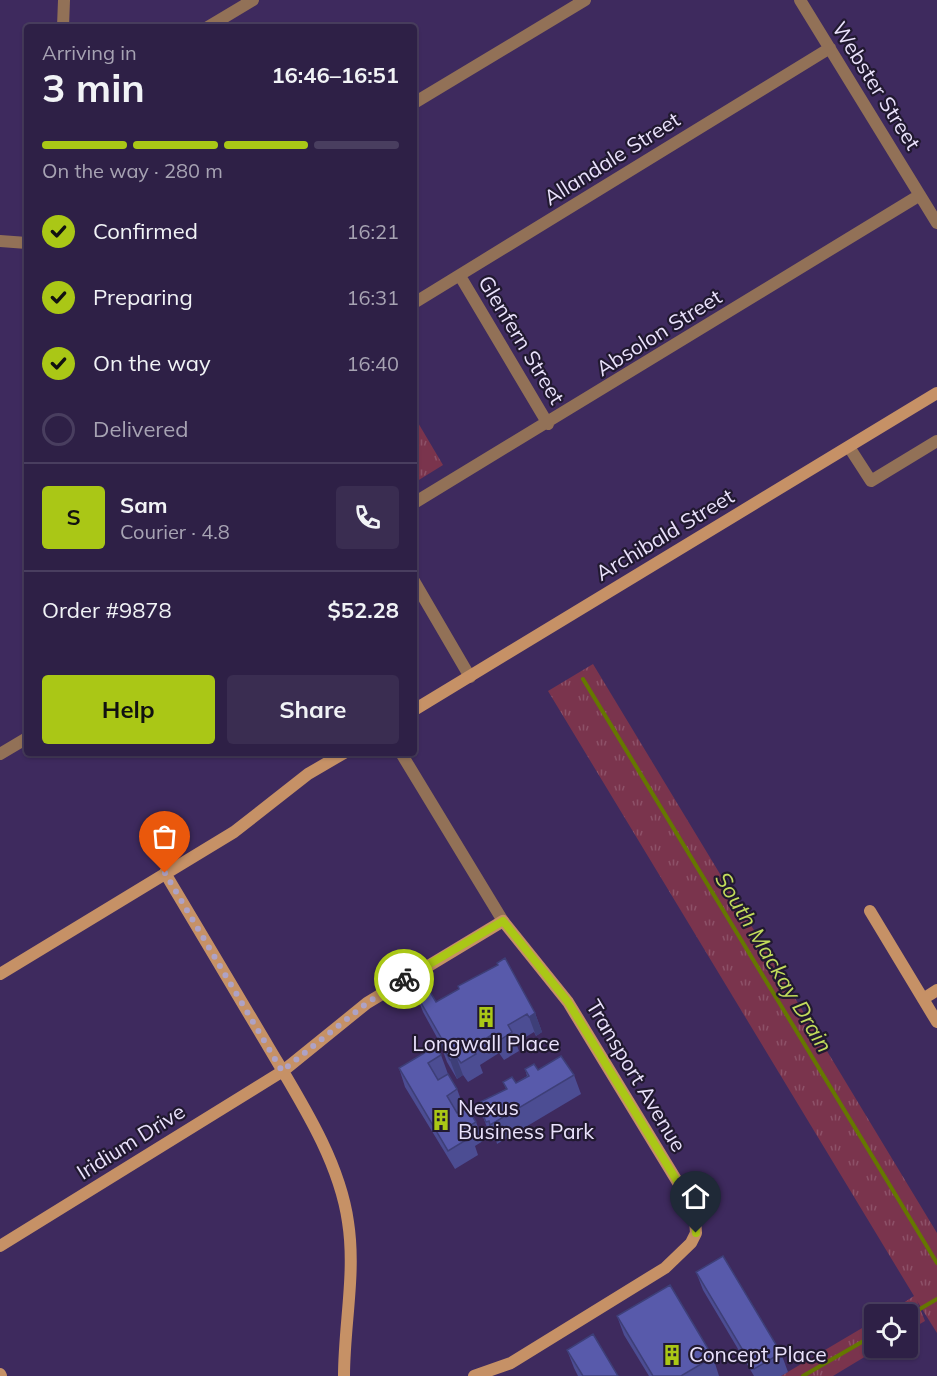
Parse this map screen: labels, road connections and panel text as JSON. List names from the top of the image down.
{
  "streets": {
    "street": [
      "Webster Street",
      "Allandale Street",
      "Absolon Street",
      "Glenfern Street",
      "Archibald Street",
      "Transport Avenue",
      "Iridium Drive"
    ]
  },
  "crossings": [
    ["Webster Street", "Allandale Street"],
    ["Webster Street", "Absolon Street"],
    ["Allandale Street", "Glenfern Street"],
    ["Absolon Street", "Glenfern Street"]
  ],
  "water": ["South Mackay Drain"],
  "places": {
    "building": ["Longwall Place", "Nexus Business Park", "Concept Place"]
  },
  "page": {
    "heading": ["3 min", "Arriving in", "16:46–16:51"],
    "panel": [
      "Sam",
      "Courier · 4.8",
      "Order #9878",
      "$52.28"
    ],
    "bar": "On the way · 280 m",
    "list": [
      ["Confirmed", "16:21"],
      ["Preparing", "16:31"],
      ["On the way", "16:40"],
      "Delivered"
    ],
    "round": "S",
    "buttons": ["Help", "Share"]
  }
}
